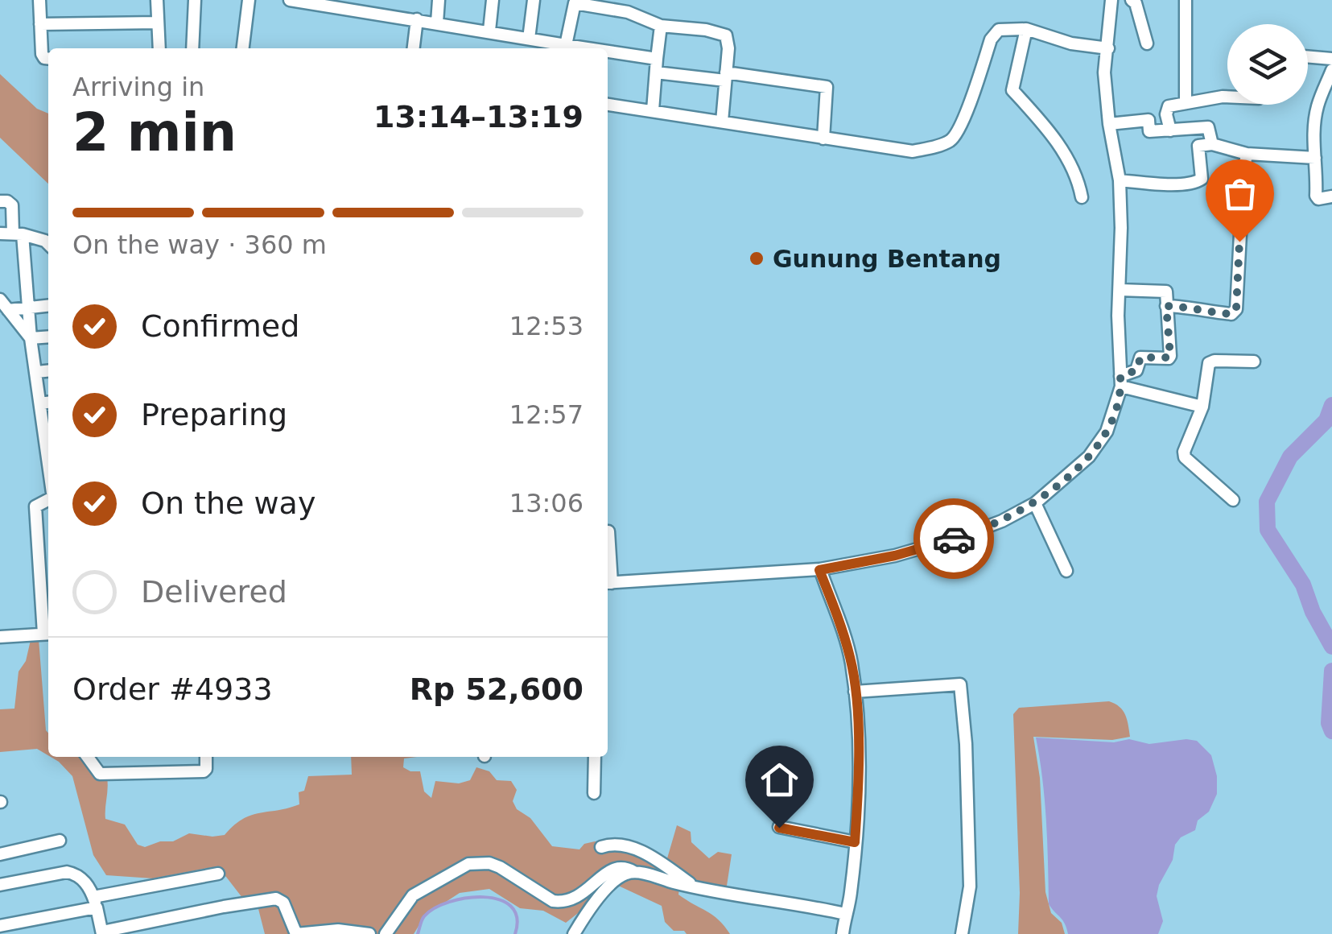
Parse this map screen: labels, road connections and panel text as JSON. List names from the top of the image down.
{
  "places": ["Gunung Bentang"],
  "page": {
    "heading": ["2 min", "Arriving in", "13:14–13:19"],
    "panel": ["Order #4933", "Rp 52,600"],
    "bar": "On the way · 360 m",
    "list": [
      ["Confirmed", "12:53"],
      ["Preparing", "12:57"],
      ["On the way", "13:06"],
      "Delivered"
    ]
  }
}
